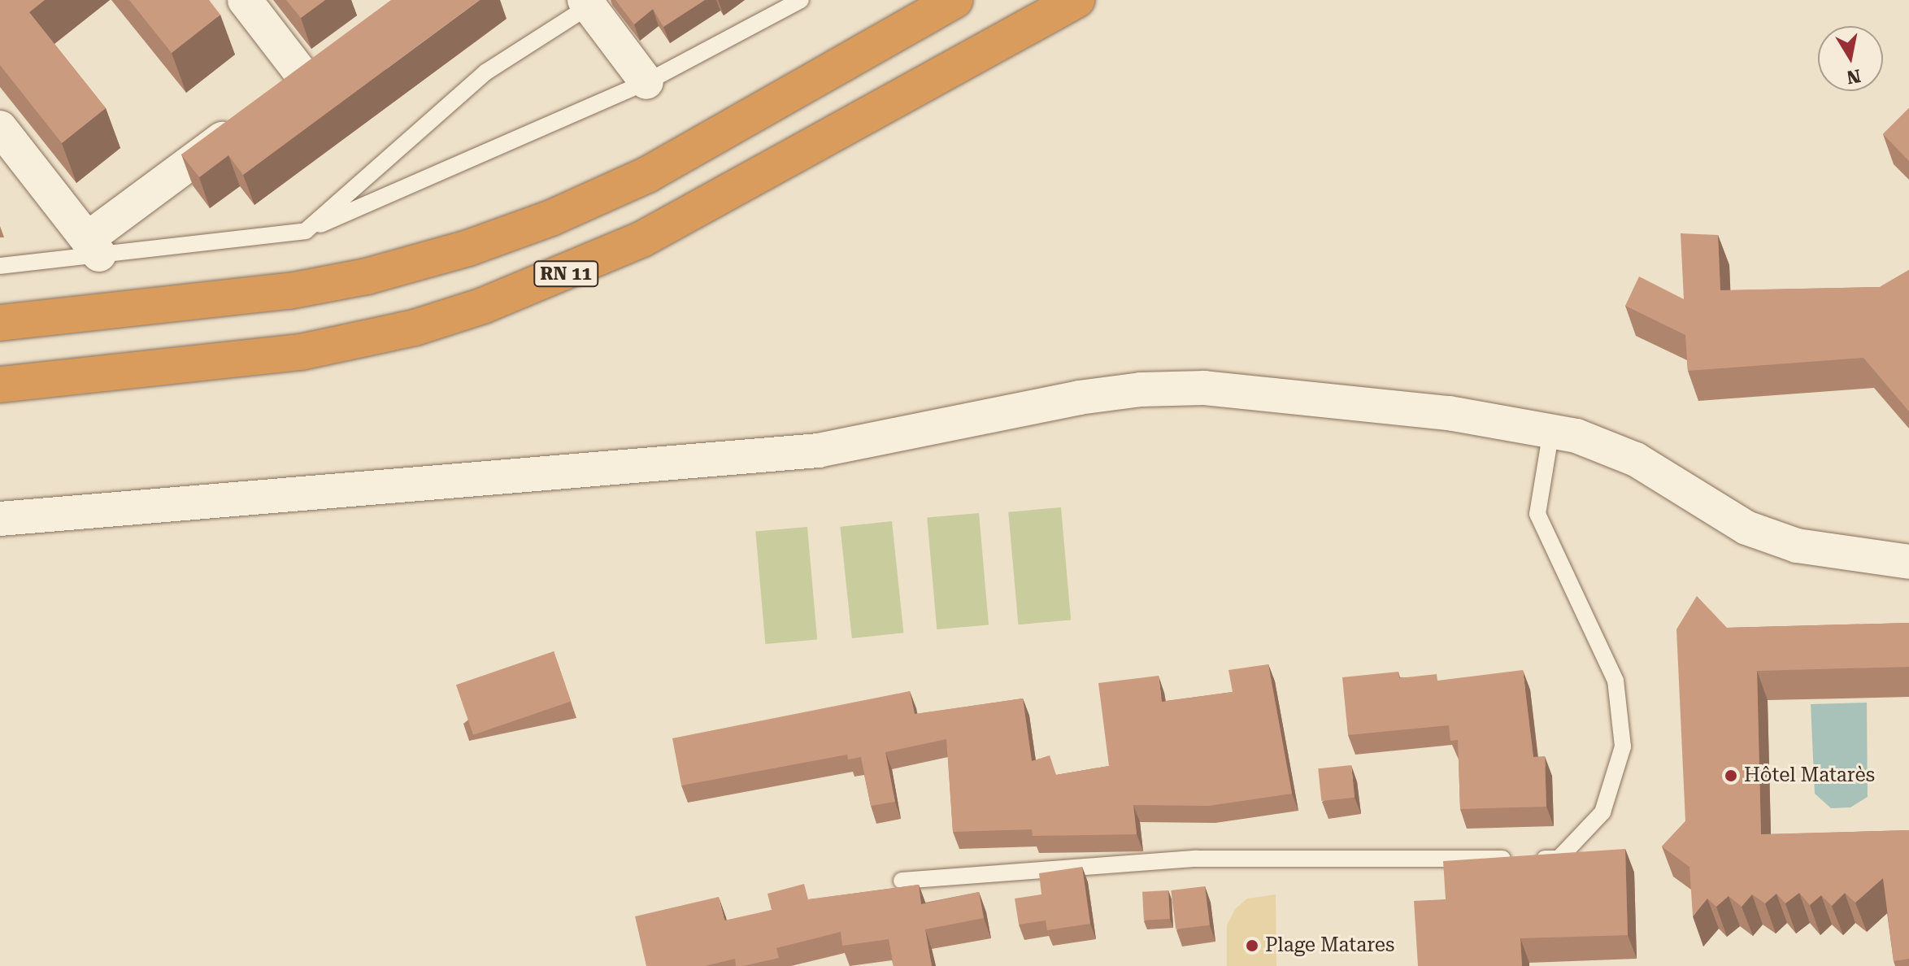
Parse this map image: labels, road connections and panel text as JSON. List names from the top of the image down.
{
  "streets": {
    "highway": ["RN 11"]
  },
  "places": ["Hôtel Matarès", "Plage Matares"],
  "north": "bottom"
}
